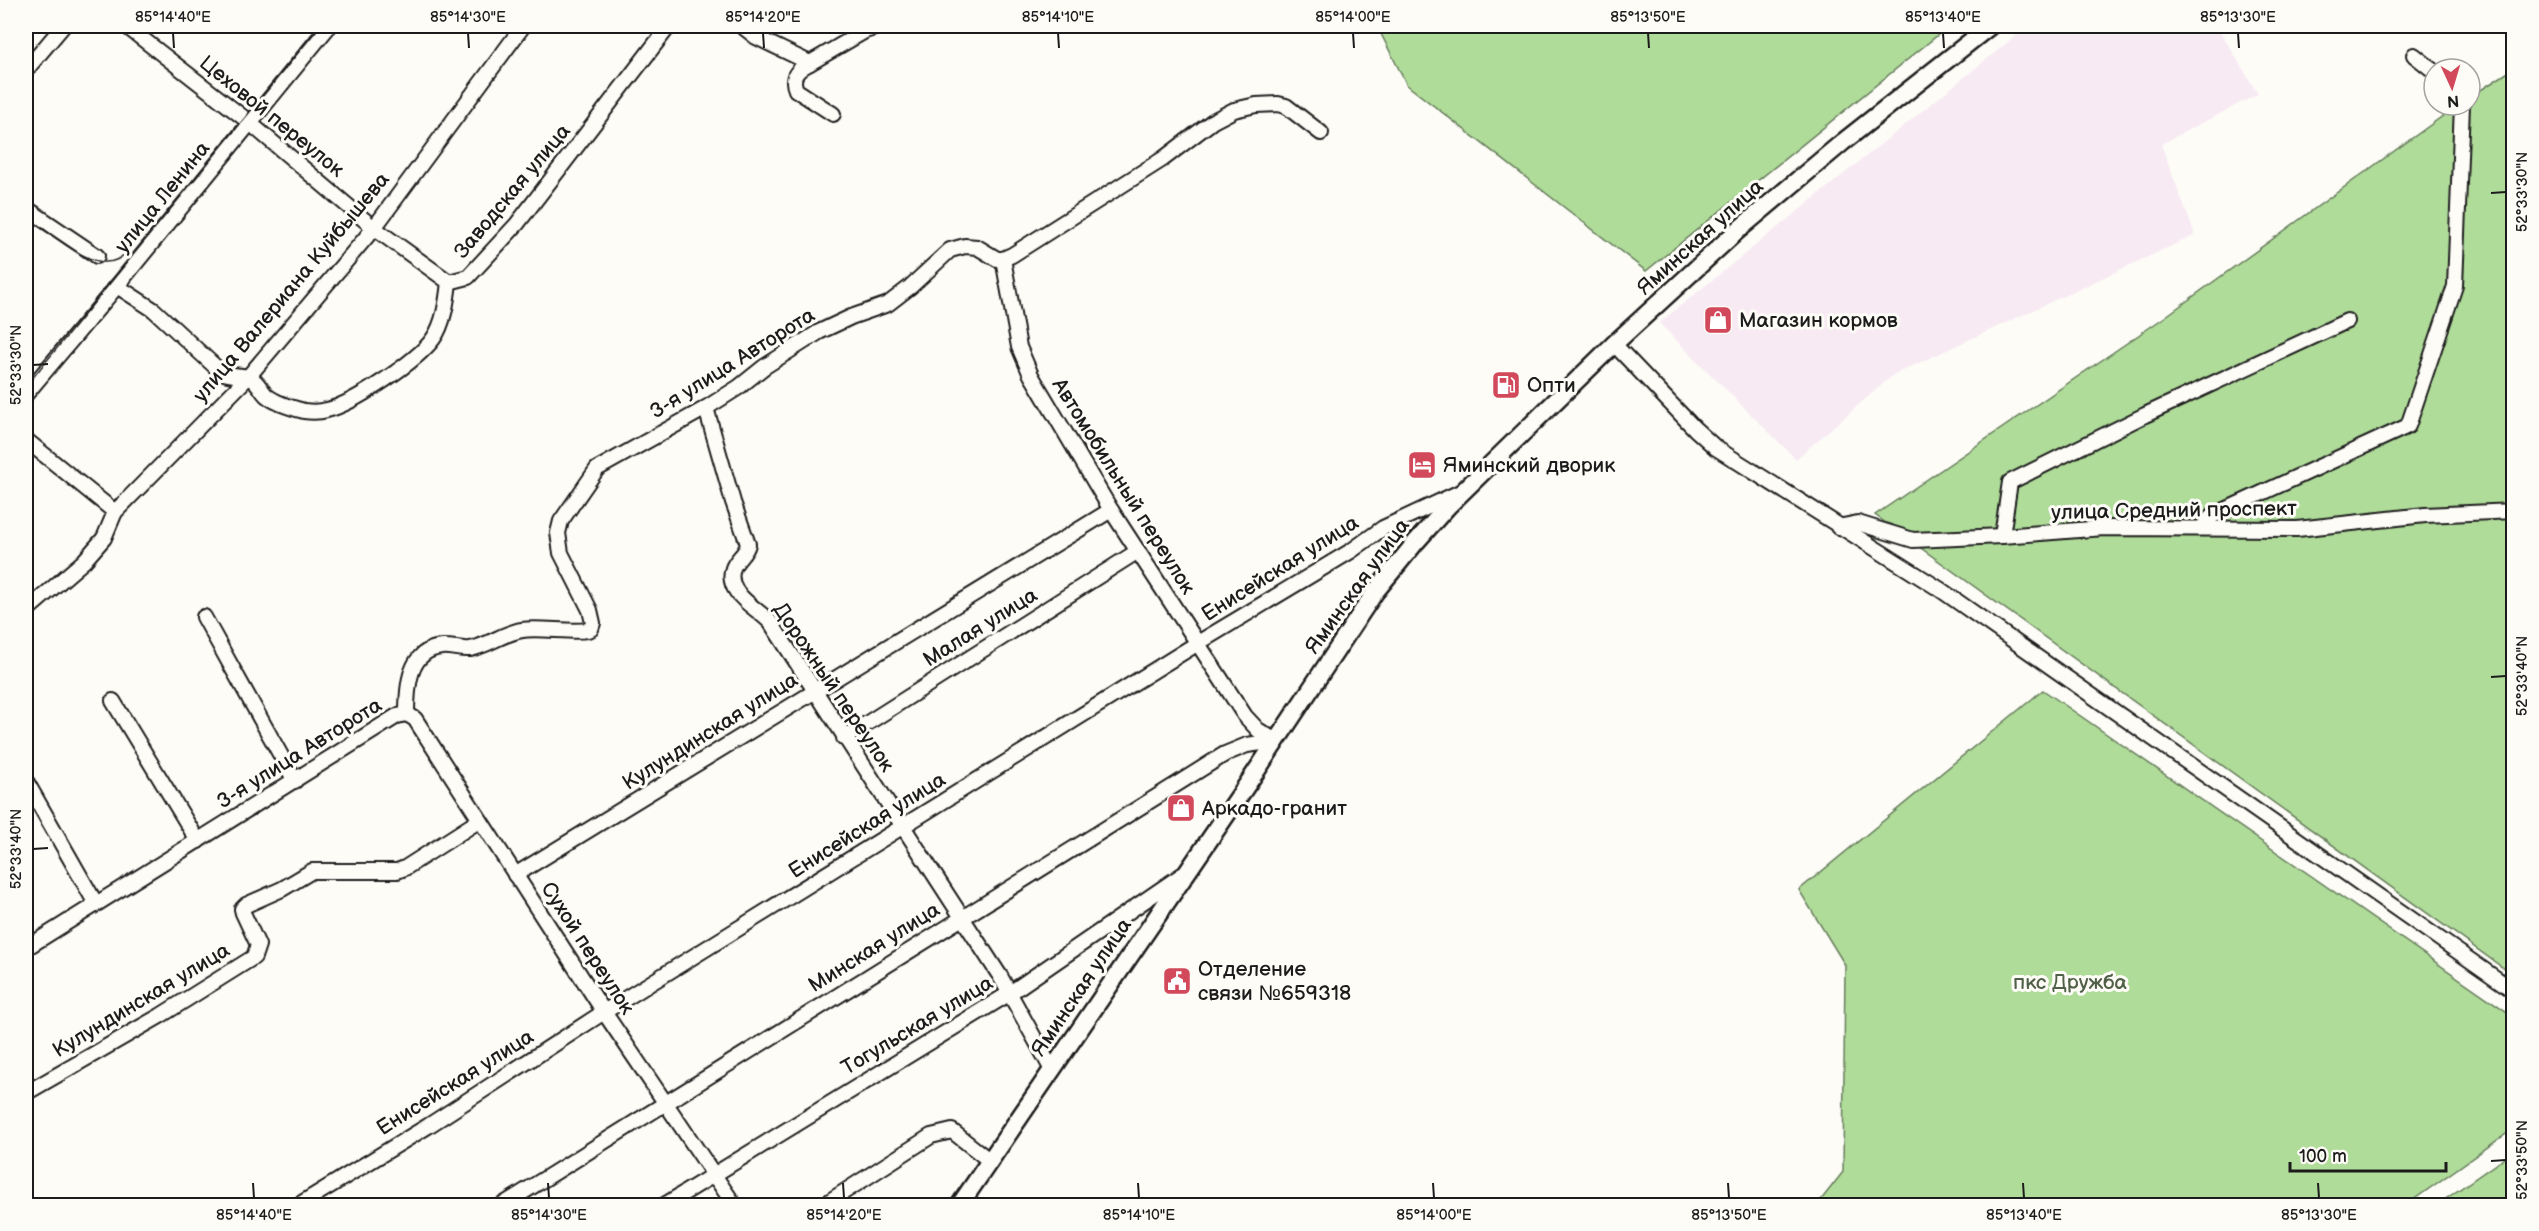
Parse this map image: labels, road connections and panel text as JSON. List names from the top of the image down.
{
  "streets": {
    "main road": ["Яминская улица"],
    "street": [
      "Цеховой переулок",
      "Заводская улица",
      "улица Ленина",
      "улица Валериана Куйбышева",
      "3-я улица Авторота",
      "Автомобильный переулок",
      "улица Средний проспект",
      "Енисейская улица",
      "Малая улица",
      "Дорожный переулок",
      "Кулундинская улица",
      "Минская улица",
      "Сухой переулок",
      "Тогульская улица"
    ]
  },
  "crossings": [
    ["Цеховой переулок", "Заводская улица"],
    ["Цеховой переулок", "улица Ленина"],
    ["Цеховой переулок", "улица Валериана Куйбышева"],
    ["Заводская улица", "улица Валериана Куйбышева"],
    ["Яминская улица", "Автомобильный переулок"],
    ["Яминская улица", "Енисейская улица"],
    ["Яминская улица", "Дорожный переулок"],
    ["Яминская улица", "Минская улица"],
    ["Яминская улица", "Тогульская улица"],
    ["3-я улица Авторота", "Автомобильный переулок"],
    ["3-я улица Авторота", "Дорожный переулок"],
    ["3-я улица Авторота", "Сухой переулок"],
    ["Автомобильный переулок", "Енисейская улица"],
    ["Автомобильный переулок", "Малая улица"],
    ["Автомобильный переулок", "Кулундинская улица"],
    ["Автомобильный переулок", "Минская улица"],
    ["Енисейская улица", "Дорожный переулок"],
    ["Енисейская улица", "Сухой переулок"],
    ["Малая улица", "Дорожный переулок"],
    ["Дорожный переулок", "Кулундинская улица"],
    ["Дорожный переулок", "Минская улица"],
    ["Дорожный переулок", "Тогульская улица"],
    ["Кулундинская улица", "Сухой переулок"],
    ["Минская улица", "Сухой переулок"],
    ["Сухой переулок", "Тогульская улица"]
  ],
  "parks": ["пкс Дружба"],
  "places": {
    "shop": ["Магазин кормов", "Аркадо-гранит"],
    "fuel station": ["Опти"],
    "hotel": ["Яминский дворик"],
    "public building": ["Отделение связи №659318"]
  },
  "scale_bar": "100 m",
  "north": "bottom",
  "coordinates": [
    "85°14'40\"E",
    "85°14'30\"E",
    "85°14'20\"E",
    "85°14'10\"E",
    "85°14'00\"E",
    "85°13'50\"E",
    "85°13'40\"E",
    "85°13'30\"E",
    "52°33'30\"N",
    "52°33'40\"N",
    "52°33'50\"N"
  ]
}
